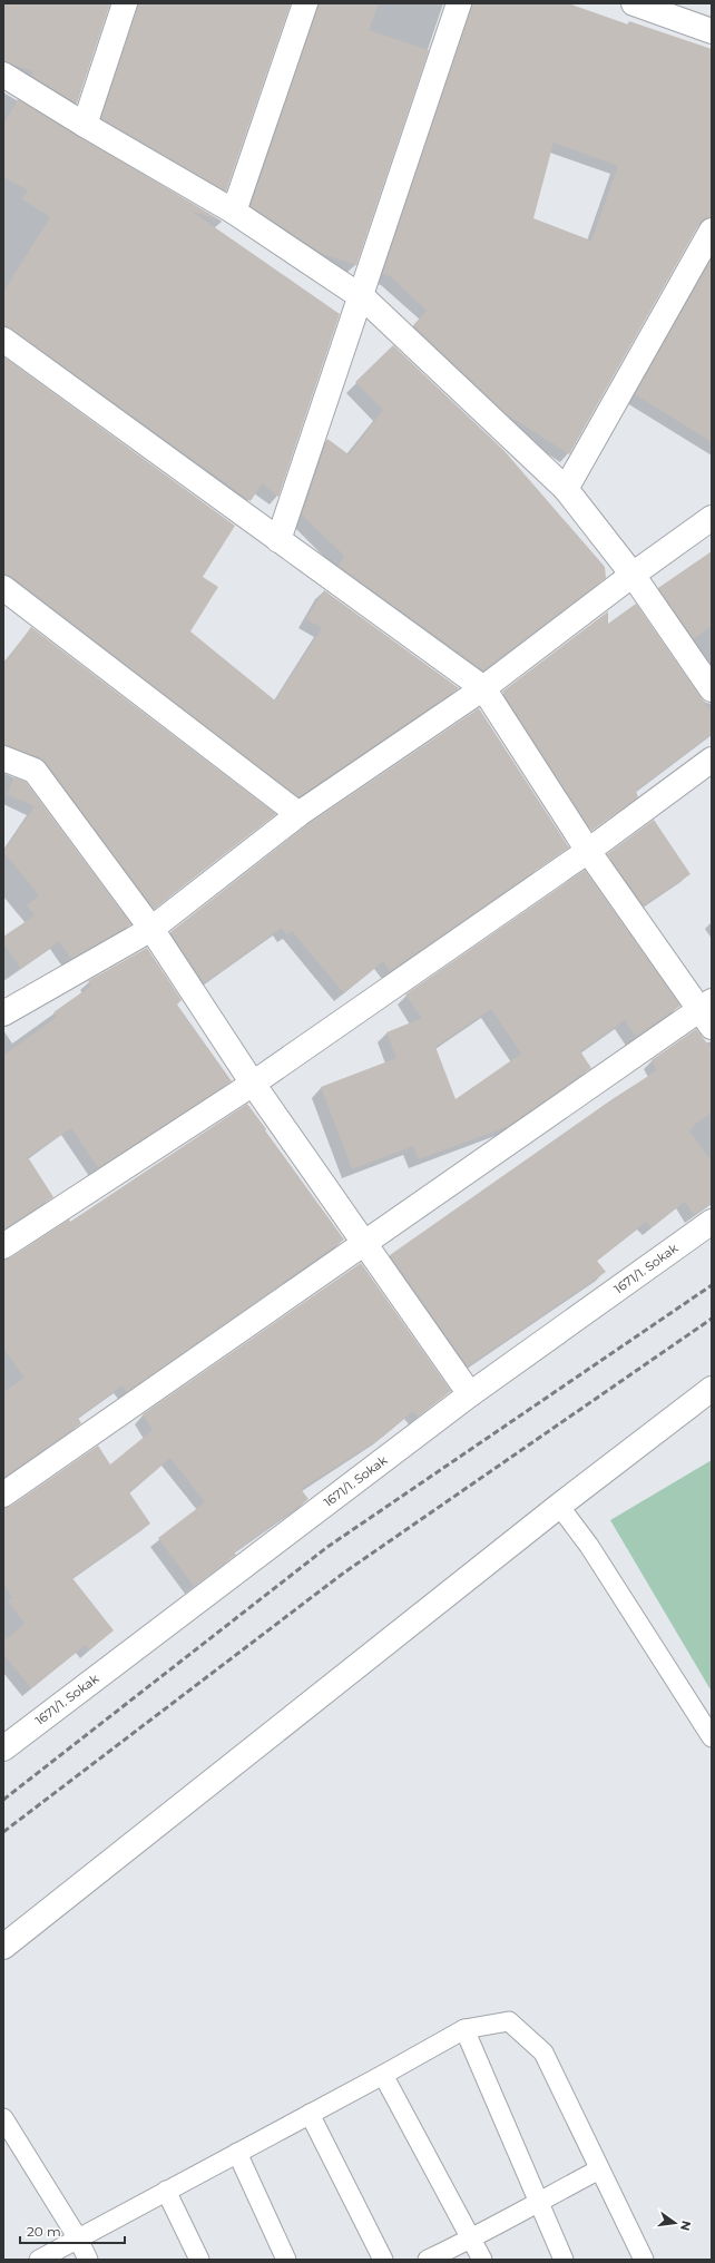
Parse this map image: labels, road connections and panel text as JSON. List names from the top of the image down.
{
  "streets": {
    "street": ["1671/1. Sokak"]
  },
  "scale_bar": "20 m",
  "north": "right"
}
